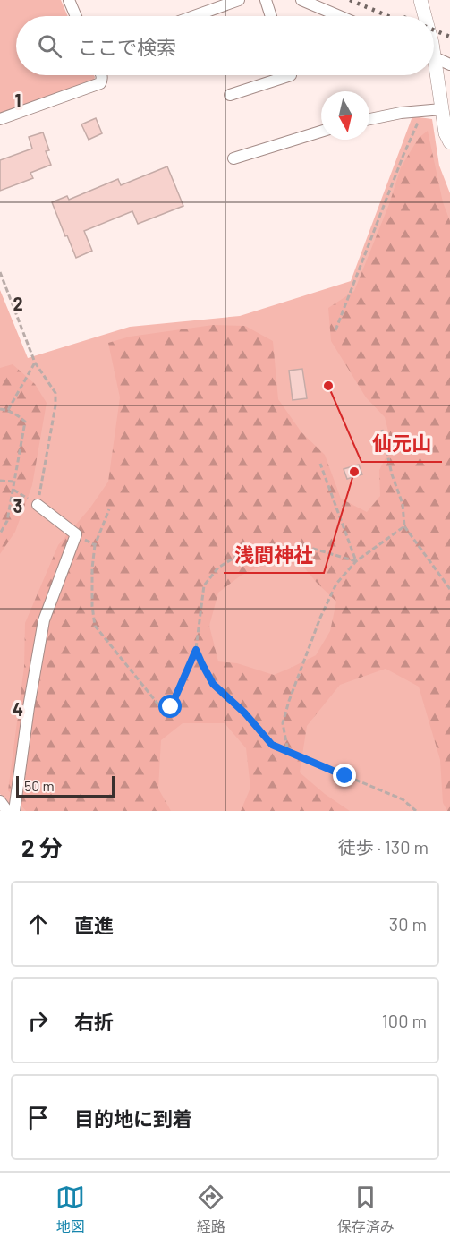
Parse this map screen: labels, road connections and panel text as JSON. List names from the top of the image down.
{
  "places": ["仙元山", "浅間神社"],
  "scale_bar": "50 m",
  "north": "bottom",
  "page": {
    "search": "ここで検索",
    "scale": "50 m",
    "heading": ["2 分", "徒歩 · 130 m"],
    "list": [
      ["直進", "30 m"],
      ["右折", "100 m"],
      "目的地に到着"
    ],
    "nav": ["地図", "経路", "保存済み"]
  },
  "grid": {
    "rows": [
      "1",
      "2",
      "3",
      "4"
    ]
  }
}
